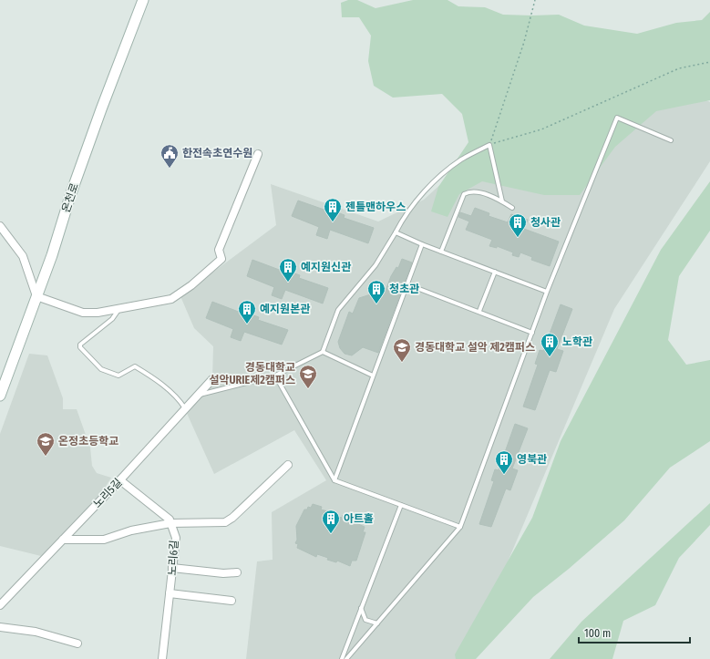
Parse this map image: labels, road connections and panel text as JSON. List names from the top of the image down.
{
  "streets": {
    "street": ["온천로", "노리5길", "노리6길"]
  },
  "crossings": [
    ["노리5길", "노리6길"]
  ],
  "places": {
    "public building": ["한전속초연수원"],
    "building": [
      "젠틀맨하우스",
      "청사관",
      "예지원신관",
      "청초관",
      "예지원본관",
      "노학관",
      "영북관",
      "아트홀"
    ],
    "school or university": ["경동대학교 설악 제2캠퍼스", "경동대학교 설악URIE제2캠퍼스", "온정초등학교"]
  },
  "scale_bar": "100 m"
}
